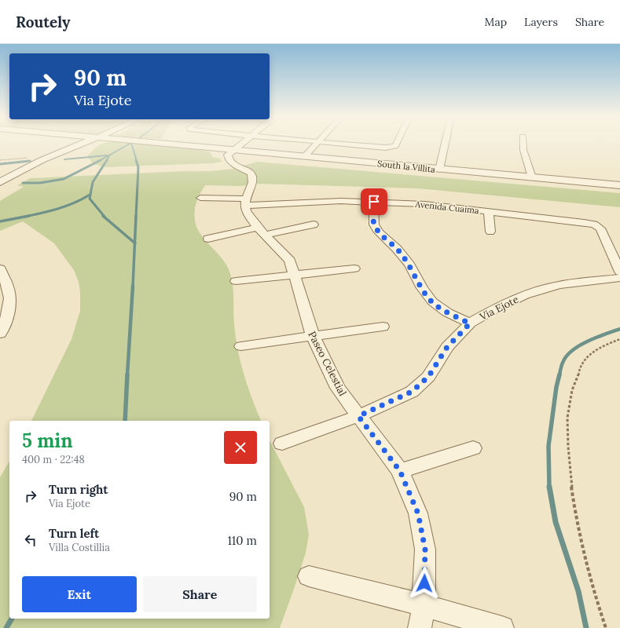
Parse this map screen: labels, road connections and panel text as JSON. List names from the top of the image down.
{
  "streets": {
    "street": [
      "South la Villita",
      "Avenida Cuaima",
      "Via Ejote",
      "Paseo Celestial"
    ]
  },
  "crossings": [
    ["Avenida Cuaima", "Paseo Celestial"],
    ["Via Ejote", "Paseo Celestial"]
  ],
  "page": {
    "header": "Routely",
    "nav": ["Map", "Layers", "Share"],
    "turn": ["90 m", "Via Ejote"],
    "heading": ["5 min", "400 m · 22:48"],
    "list": [
      {
        "name": "Turn right",
        "note": "Via Ejote",
        "value": "90 m"
      },
      {
        "name": "Turn left",
        "note": "Villa Costillia",
        "value": "110 m"
      }
    ],
    "buttons": ["Exit", "Share"]
  }
}
